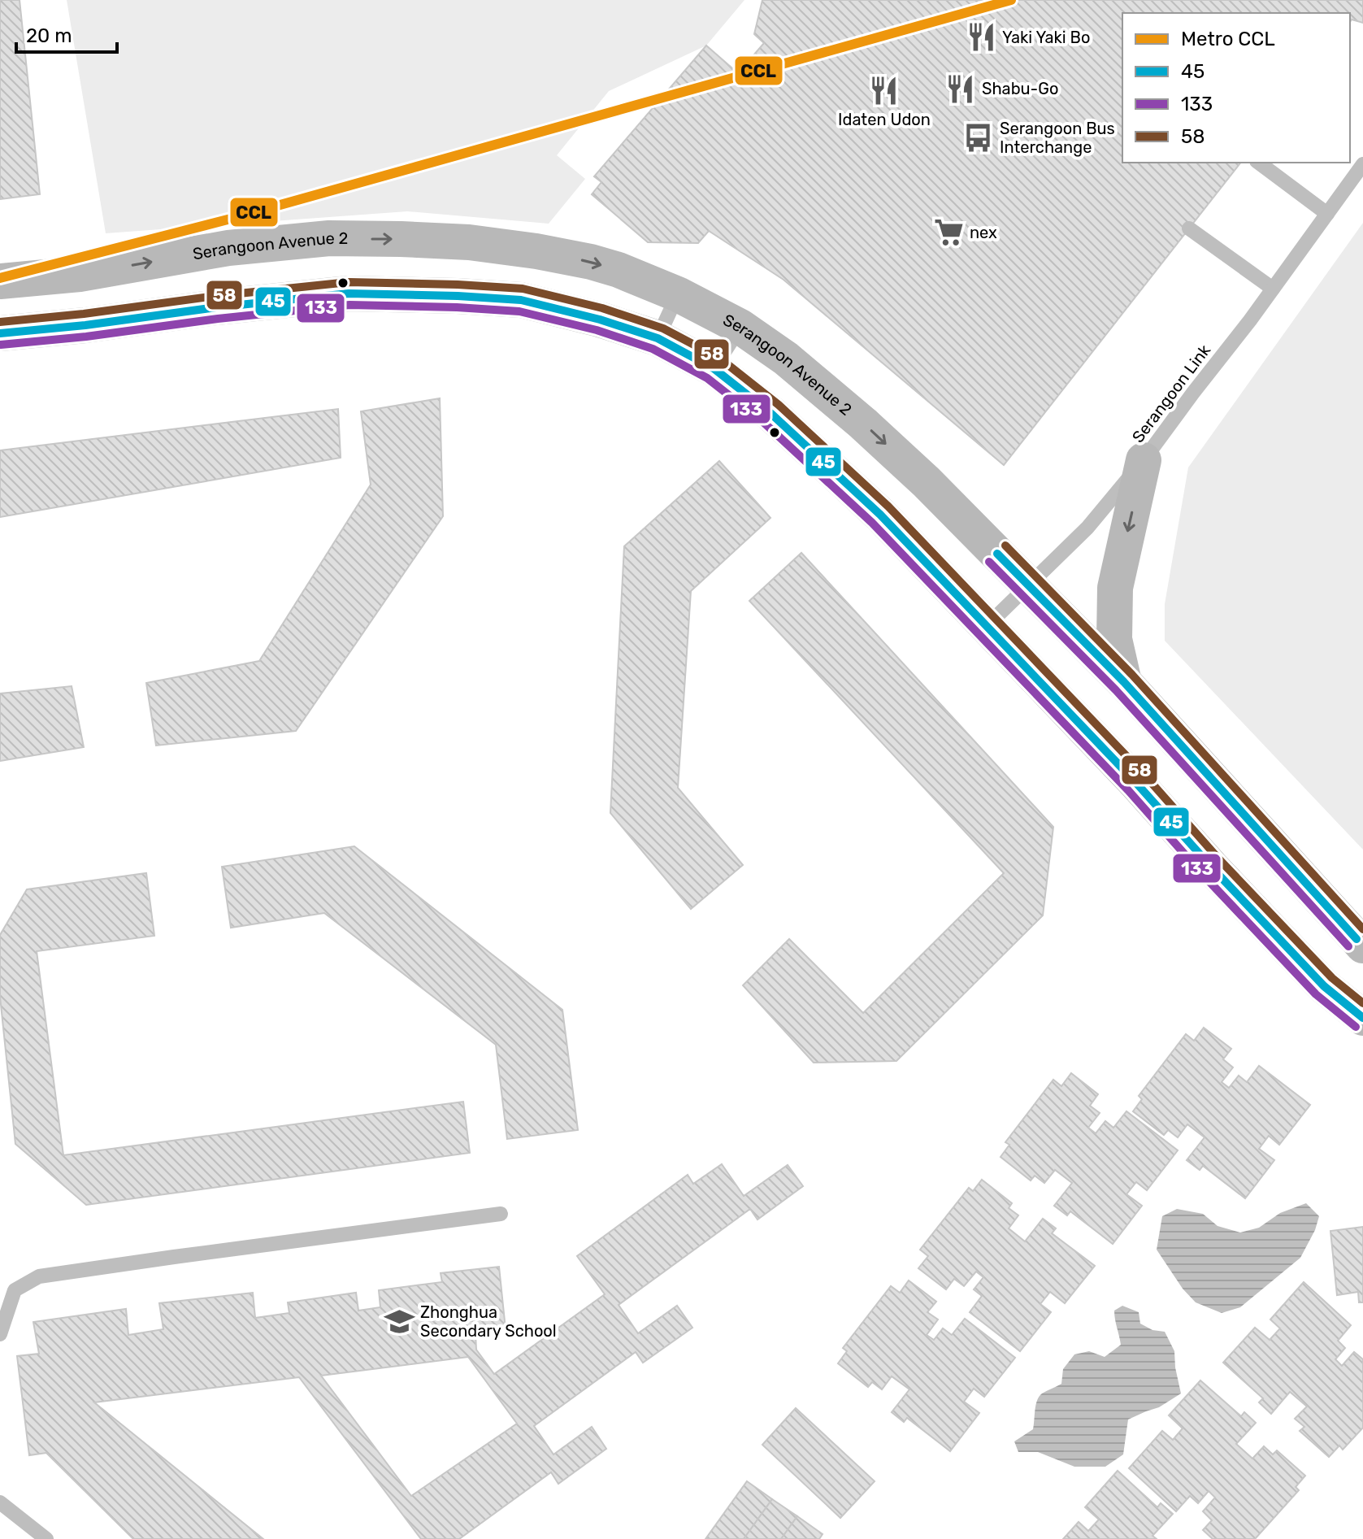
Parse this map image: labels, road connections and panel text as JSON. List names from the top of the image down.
{
  "streets": {
    "main road": ["Serangoon Avenue 2"],
    "lane": ["Serangoon Link"]
  },
  "crossings": [
    ["Serangoon Avenue 2", "Serangoon Link"]
  ],
  "places": {
    "restaurant": ["Yaki Yaki Bo", "Shabu-Go", "Idaten Udon"],
    "bus stop": ["Serangoon Bus Interchange"],
    "supermarket": ["nex"],
    "school or university": ["Zhonghua Secondary School"]
  },
  "lines": [
    "metro line CCL",
    "transit line 58",
    "transit line 45",
    "transit line 133"
  ],
  "legend": [
    "Metro CCL",
    "45",
    "133",
    "58"
  ],
  "scale_bar": "20 m"
}
